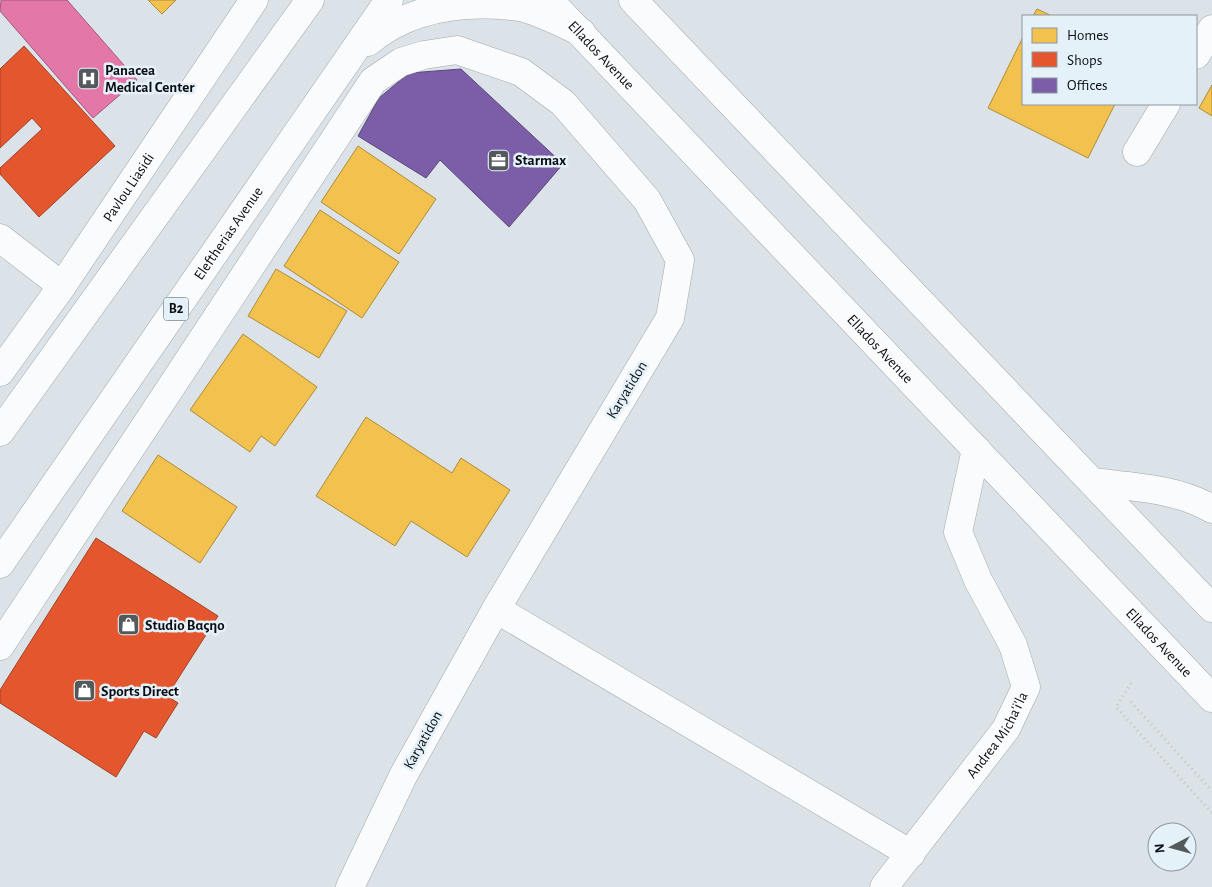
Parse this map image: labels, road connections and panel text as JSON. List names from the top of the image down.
{
  "streets": {
    "main road": [
      "Ellados Avenue",
      "Pavlou Liasidi",
      "Eleftherias Avenue",
      "B2",
      "Karyatidon",
      "Andrea Micha'i'la"
    ]
  },
  "crossings": [
    ["Ellados Avenue", "Andrea Micha'i'la"]
  ],
  "places": {
    "hospital": ["Panacea Medical Center"],
    "office": ["Starmax"],
    "shop": ["Studio Βαςηο", "Sports Direct"]
  },
  "legend": ["Homes", "Shops", "Offices"],
  "north": "left"
}
